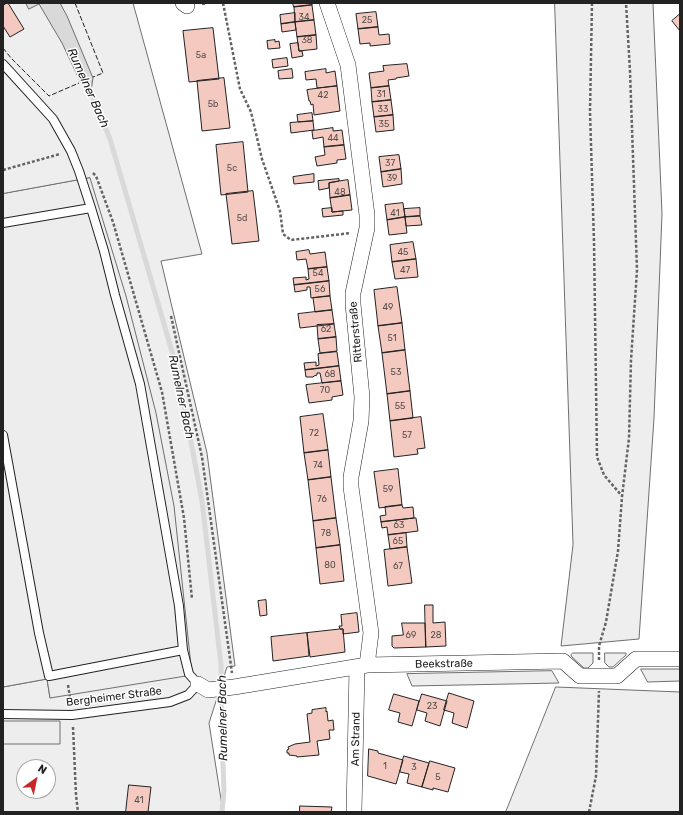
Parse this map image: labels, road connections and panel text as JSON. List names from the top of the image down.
{
  "streets": {
    "street": ["Ritterstraße", "Beekstraße", "Am Strand"],
    "lane": ["Bergheimer Straße"]
  },
  "crossings": [
    ["Ritterstraße", "Beekstraße"],
    ["Ritterstraße", "Am Strand"],
    ["Beekstraße", "Bergheimer Straße"],
    ["Beekstraße", "Am Strand"]
  ],
  "water": ["Rumelner Bach"],
  "house_numbers": [
    "34",
    "25",
    "38",
    "5a",
    "31",
    "42",
    "5b",
    "33",
    "35",
    "44",
    "37",
    "5c",
    "39",
    "48",
    "41",
    "5d",
    "45",
    "47",
    "54",
    "56",
    "49",
    "62",
    "51",
    "53",
    "68",
    "70",
    "55",
    "72",
    "57",
    "74",
    "59",
    "76",
    "63",
    "78",
    "65",
    "80",
    "67",
    "69",
    "28",
    "23",
    "1",
    "3",
    "5",
    "41"
  ],
  "north": "top right"
}
